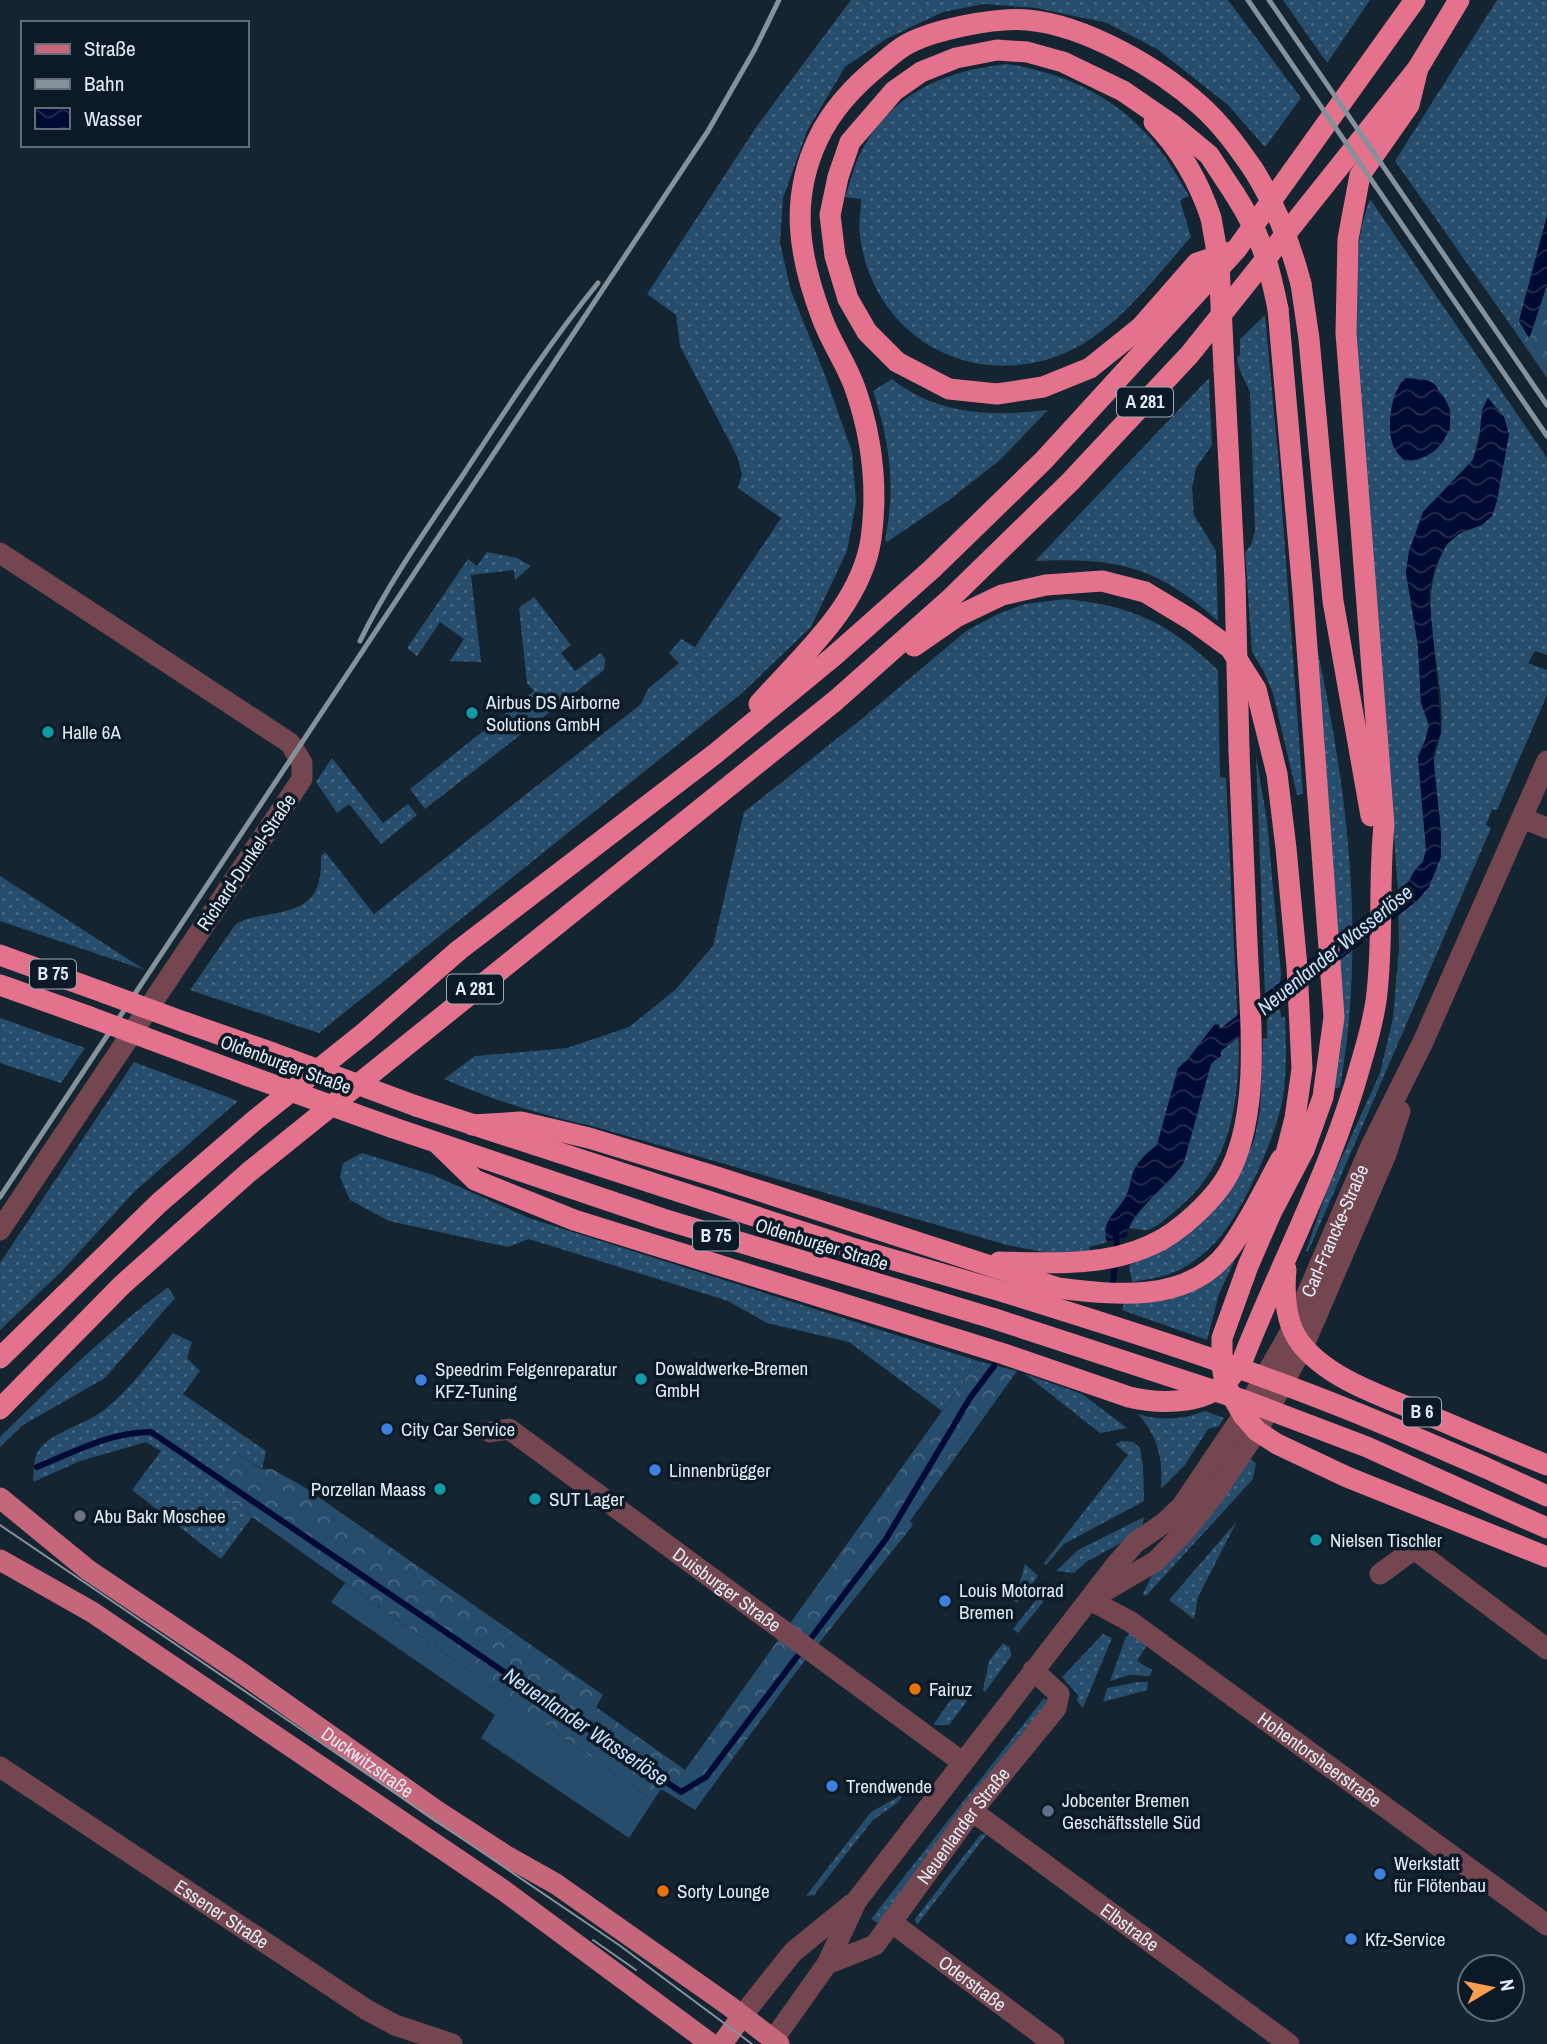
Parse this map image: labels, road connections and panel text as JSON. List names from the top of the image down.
{
  "streets": {
    "highway": [
      "A 281",
      "B 75",
      "Oldenburger Straße",
      "B 6"
    ],
    "main road": ["Duckwitzstraße", "Neuenlander Straße"],
    "street": [
      "Richard-Dunkel-Straße",
      "Carl-Francke-Straße",
      "Duisburger Straße",
      "Hohentorsheerstraße",
      "Essener Straße",
      "Elbstraße",
      "Oderstraße"
    ]
  },
  "crossings": [
    ["Carl-Francke-Straße", "B 6"],
    ["Carl-Francke-Straße", "Neuenlander Straße"],
    ["B 6", "Neuenlander Straße"],
    ["Duisburger Straße", "Neuenlander Straße"],
    ["Hohentorsheerstraße", "Neuenlander Straße"],
    ["Duckwitzstraße", "Neuenlander Straße"],
    ["Neuenlander Straße", "Elbstraße"],
    ["Neuenlander Straße", "Oderstraße"]
  ],
  "water": ["Neuenlander Wasserlöse"],
  "places": [
    "Airbus DS Airborne Solutions GmbH",
    "Halle 6A",
    "Dowaldwerke-Bremen GmbH",
    "Speedrim Felgenreparatur KFZ-Tuning",
    "City Car Service",
    "Linnenbrügger",
    "Porzellan Maass",
    "SUT Lager",
    "Abu Bakr Moschee",
    "Nielsen Tischler",
    "Louis Motorrad Bremen",
    "Fairuz",
    "Trendwende",
    "Jobcenter Bremen Geschäftsstelle Süd",
    "Werkstatt für Flötenbau",
    "Sorty Lounge",
    "Kfz-Service"
  ],
  "legend": ["Straße", "Bahn", "Wasser"],
  "north": "right"
}
